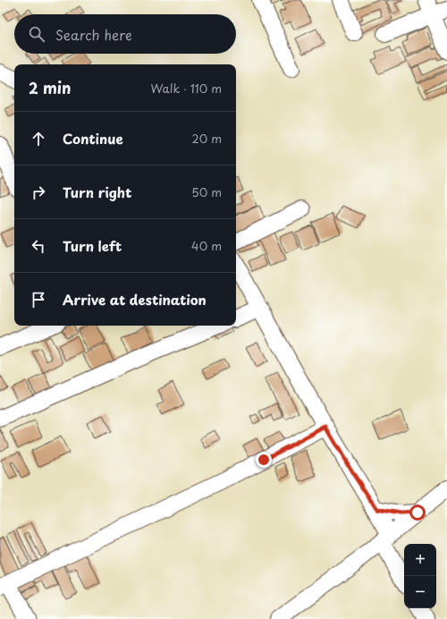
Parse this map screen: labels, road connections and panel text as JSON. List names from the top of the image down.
{
  "page": {
    "search": "Search here",
    "heading": ["2 min", "Walk · 110 m"],
    "list": [
      ["Continue", "20 m"],
      ["Turn right", "50 m"],
      ["Turn left", "40 m"],
      "Arrive at destination"
    ],
    "map_buttons": ["+", "−"]
  }
}
